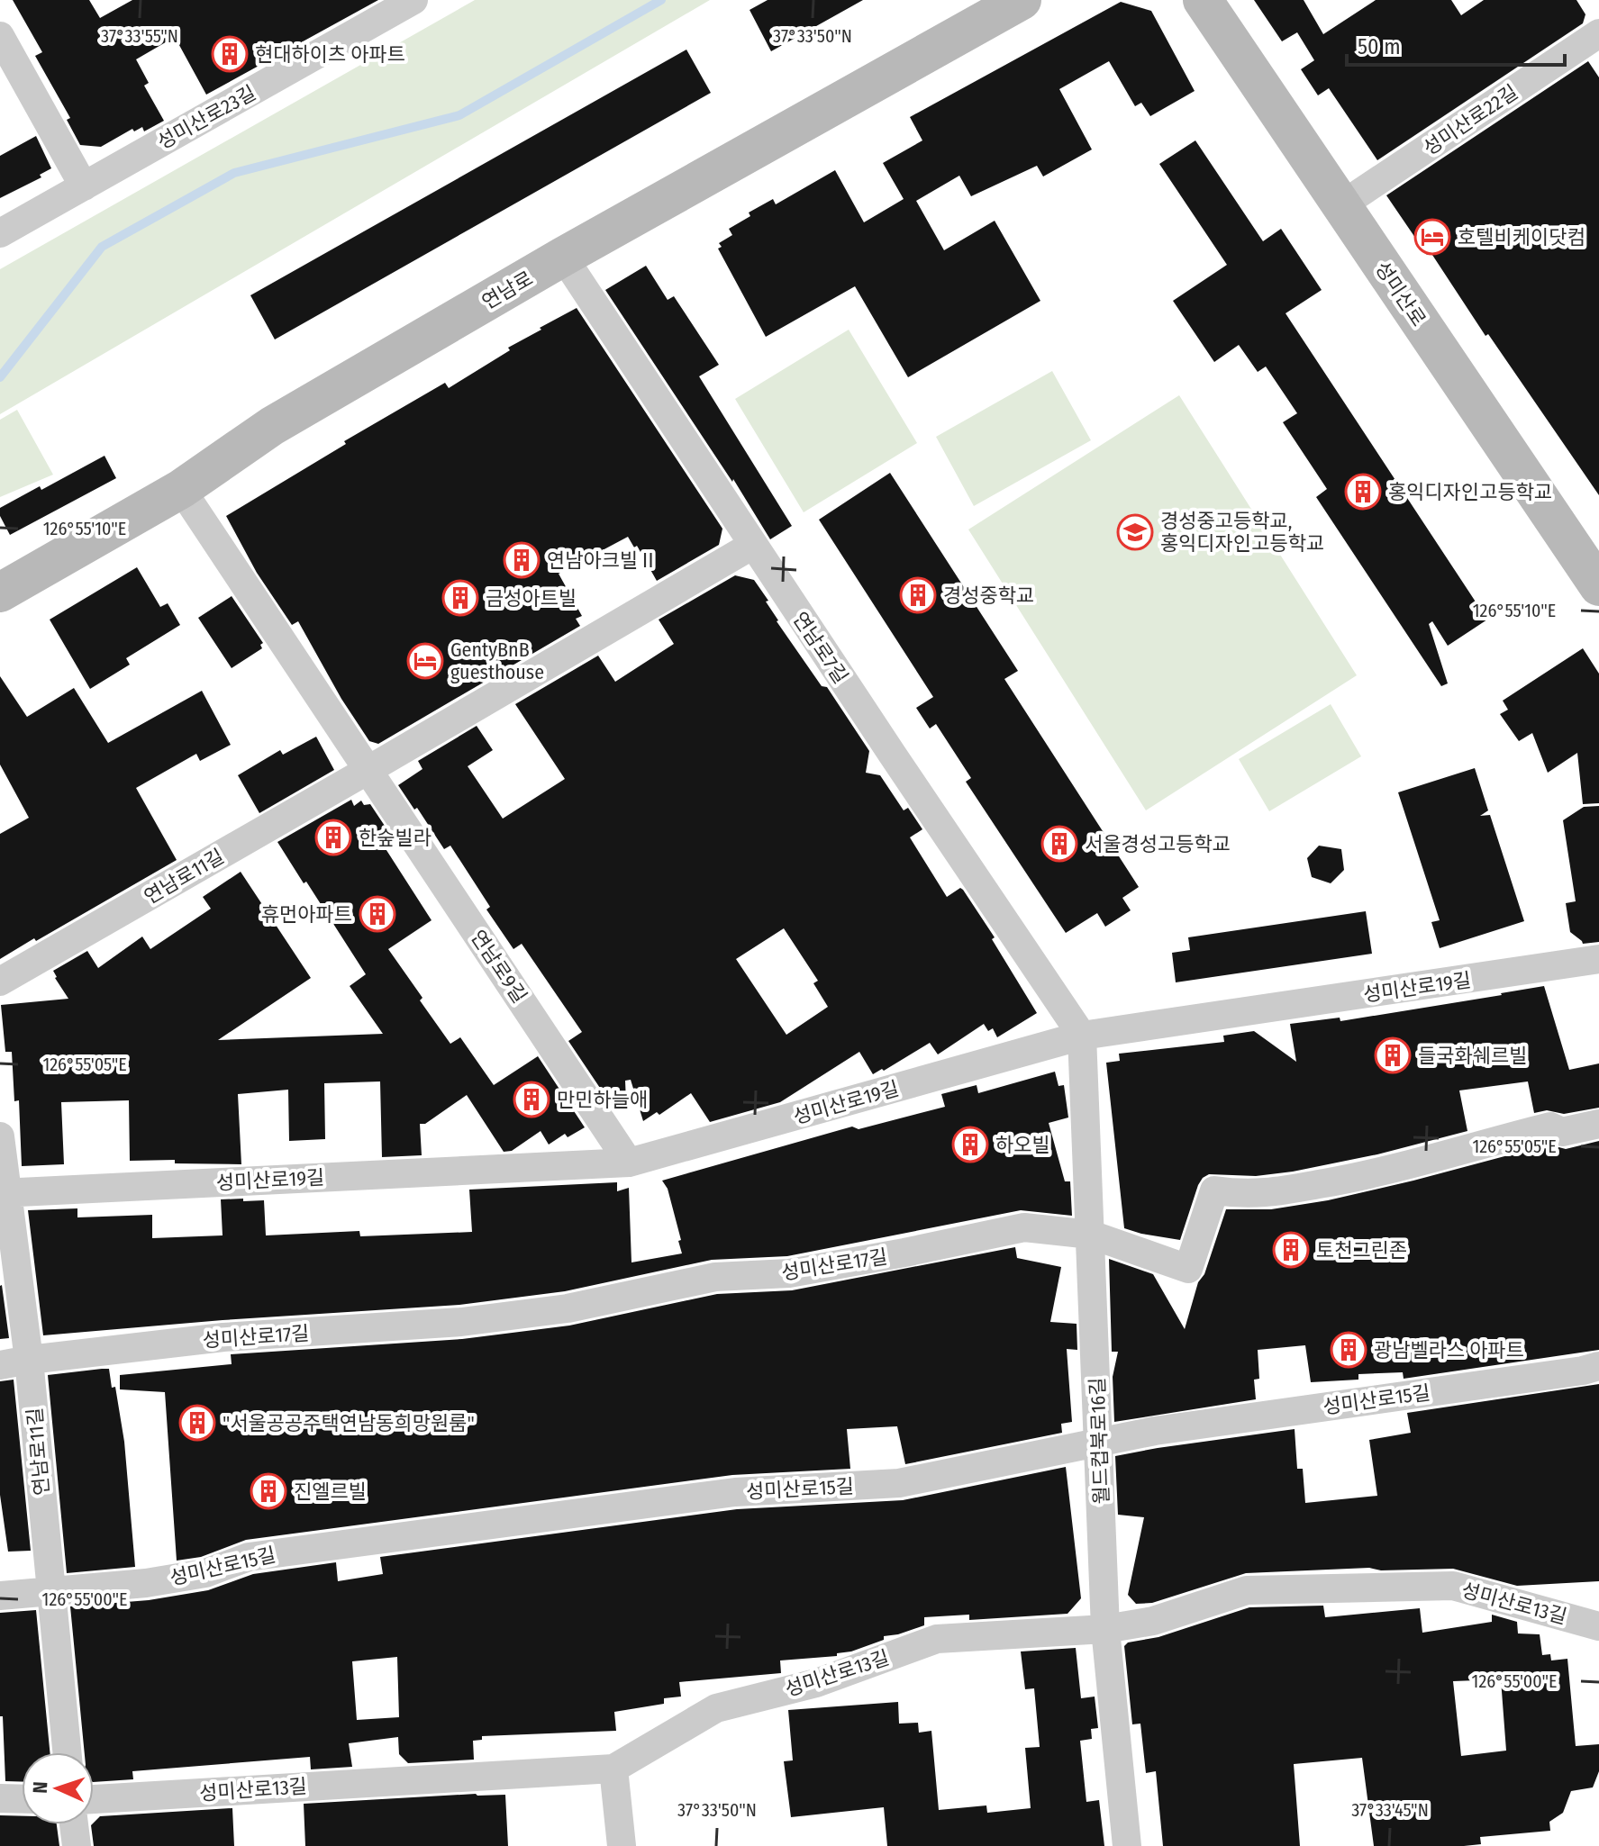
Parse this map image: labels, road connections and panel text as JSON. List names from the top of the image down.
{
  "streets": {
    "street": [
      "성미산로23길",
      "성미산로22길",
      "연남로",
      "성미산로",
      "연남로7길",
      "연남로11길",
      "연남로9길",
      "성미산로19길",
      "성미산로17길",
      "성미산로15길",
      "월드컵북로16길",
      "성미산로13길"
    ]
  },
  "crossings": [
    ["성미산로22길", "성미산로"],
    ["연남로", "연남로7길"],
    ["연남로", "연남로9길"],
    ["연남로7길", "성미산로19길"],
    ["연남로7길", "월드컵북로16길"],
    ["연남로11길", "연남로9길"],
    ["연남로11길", "성미산로19길"],
    ["연남로11길", "성미산로17길"],
    ["연남로11길", "성미산로15길"],
    ["연남로9길", "성미산로19길"],
    ["성미산로19길", "월드컵북로16길"],
    ["성미산로17길", "월드컵북로16길"],
    ["성미산로15길", "월드컵북로16길"],
    ["월드컵북로16길", "성미산로13길"]
  ],
  "places": {
    "building": [
      "현대하이츠 아파트",
      "홍익디자인고등학교",
      "연남아크빌Ⅱ",
      "경성중학교",
      "금성아트빌",
      "한숲빌라",
      "서울경성고등학교",
      "휴먼아파트",
      "들국화쉐르빌",
      "만민하늘애",
      "하오빌",
      "토천그린존",
      "광남벨라스 아파트",
      "\"서울공공주택연남동희망원룸\"",
      "진엘르빌"
    ],
    "hotel": ["호텔비케이닷컴", "GentyBnB guesthouse"],
    "school or university": ["경성중고등학교, 홍익디자인고등학교"]
  },
  "scale_bar": "50 m",
  "north": "left",
  "coordinates": [
    "37°33'55\"N",
    "37°33'50\"N",
    "126°55'10\"E",
    "126°55'05\"E",
    "126°55'00\"E",
    "37°33'45\"N"
  ]
}
